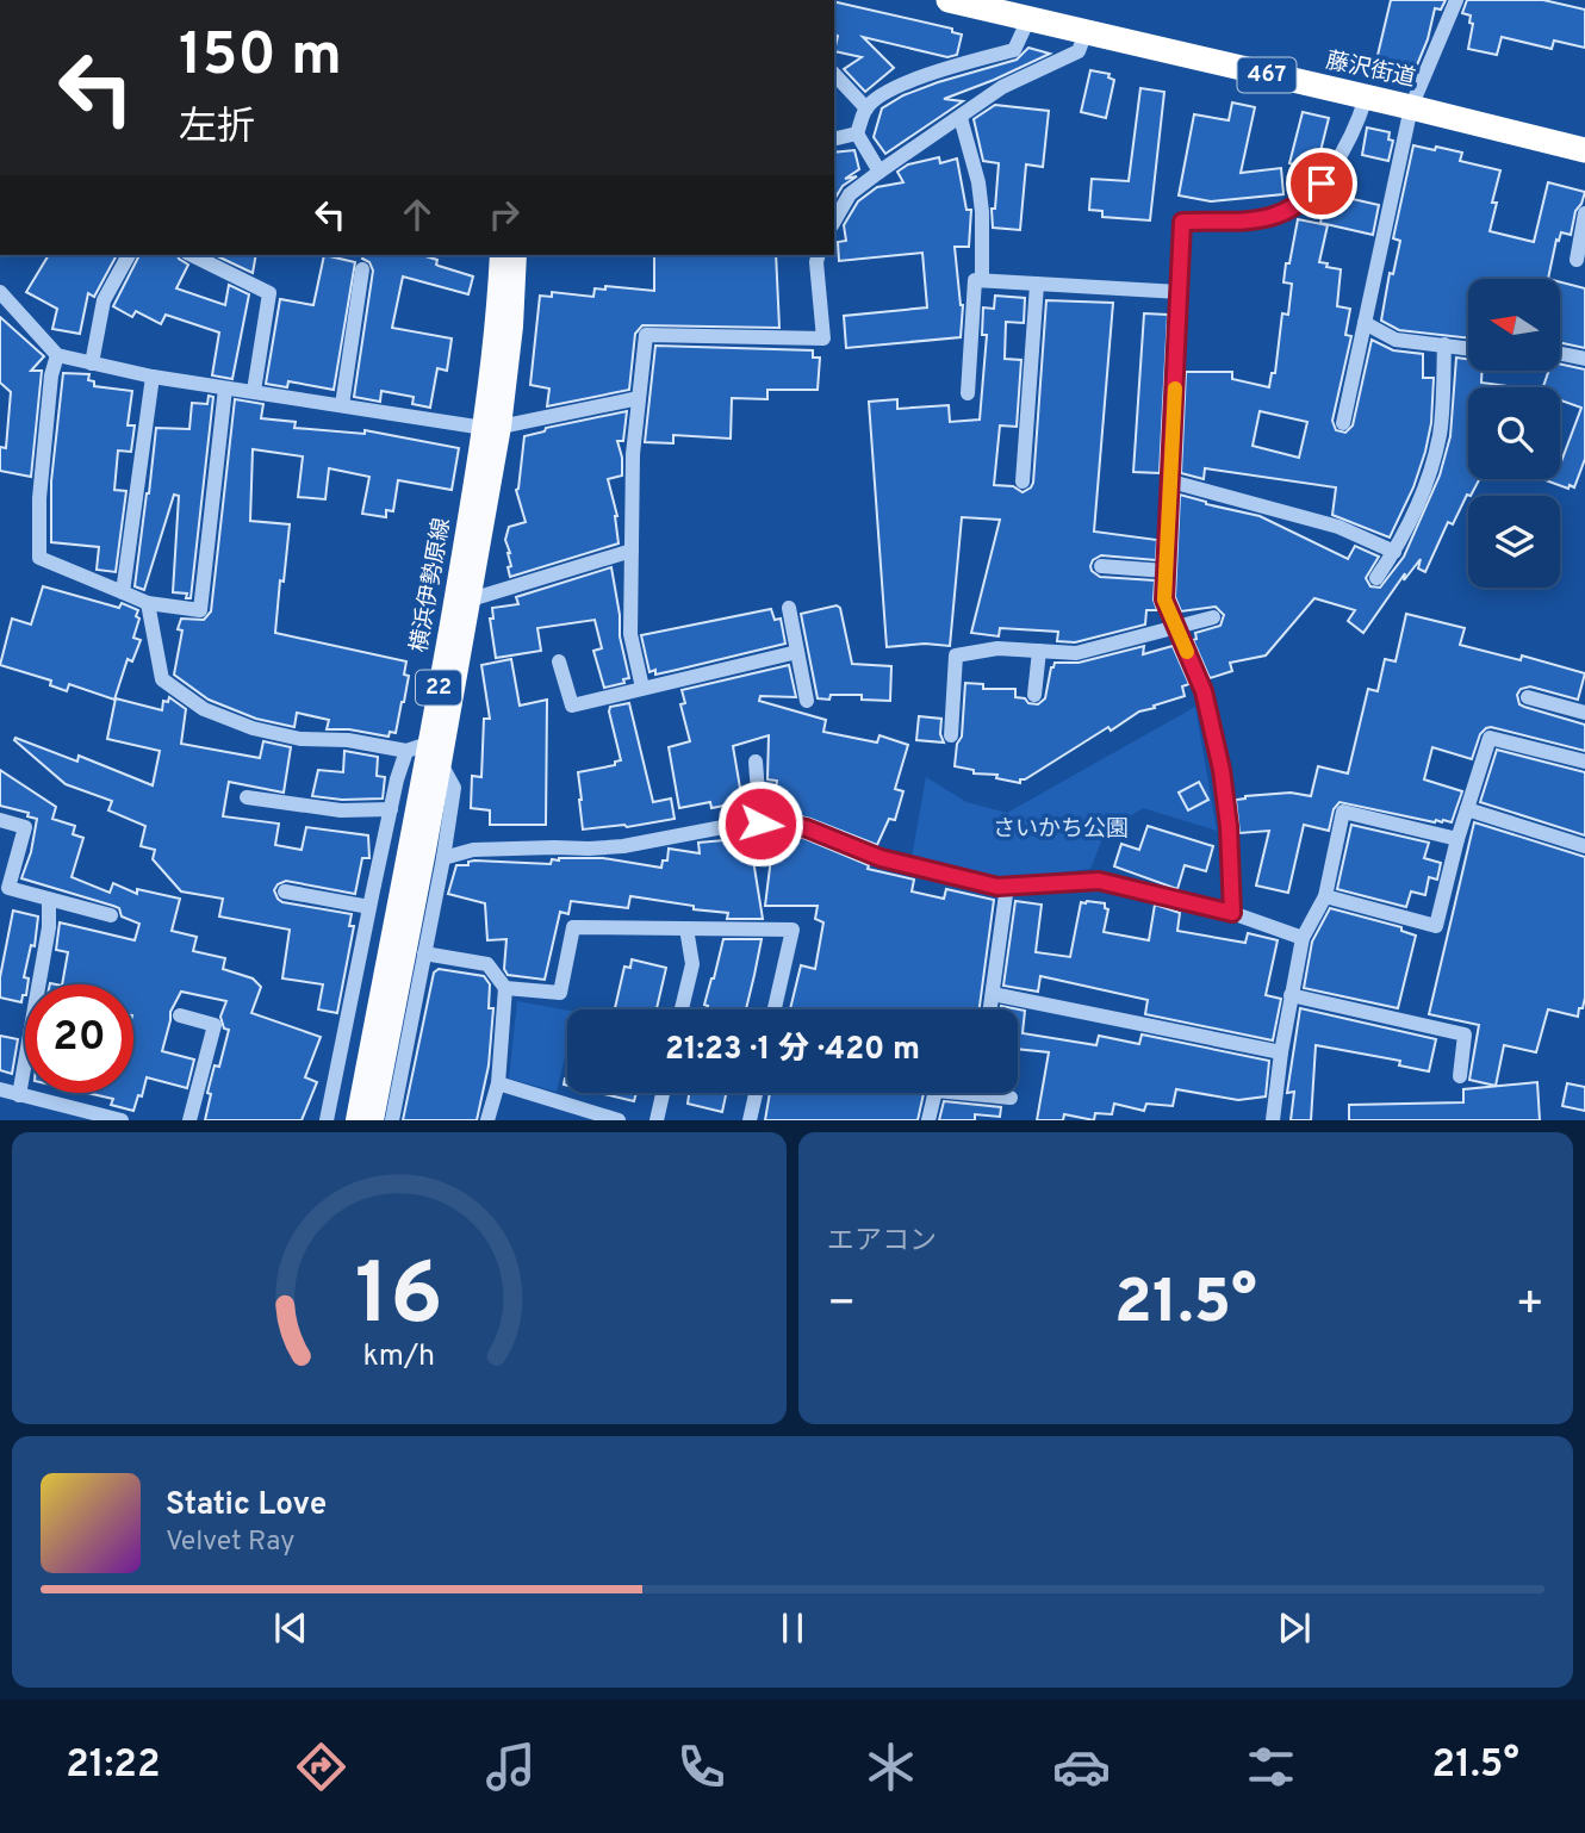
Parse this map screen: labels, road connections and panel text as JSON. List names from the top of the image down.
{
  "streets": {
    "highway": ["藤沢街道", "467"],
    "main road": ["横浜伊勢原線", "22"]
  },
  "parks": ["さいかち公園"],
  "north": "left",
  "page": {
    "turn": ["150 m", "左折"],
    "limit": "20",
    "trip": "21:23 · 1 分 · 420 m",
    "tile": "エアコン",
    "heat": ["−", "21.5°", "+"],
    "song": ["Static Love", "Velvet Ray"],
    "tabs": ["21:22", "21.5°"],
    "gauge": ["16", "km/h"]
  }
}
